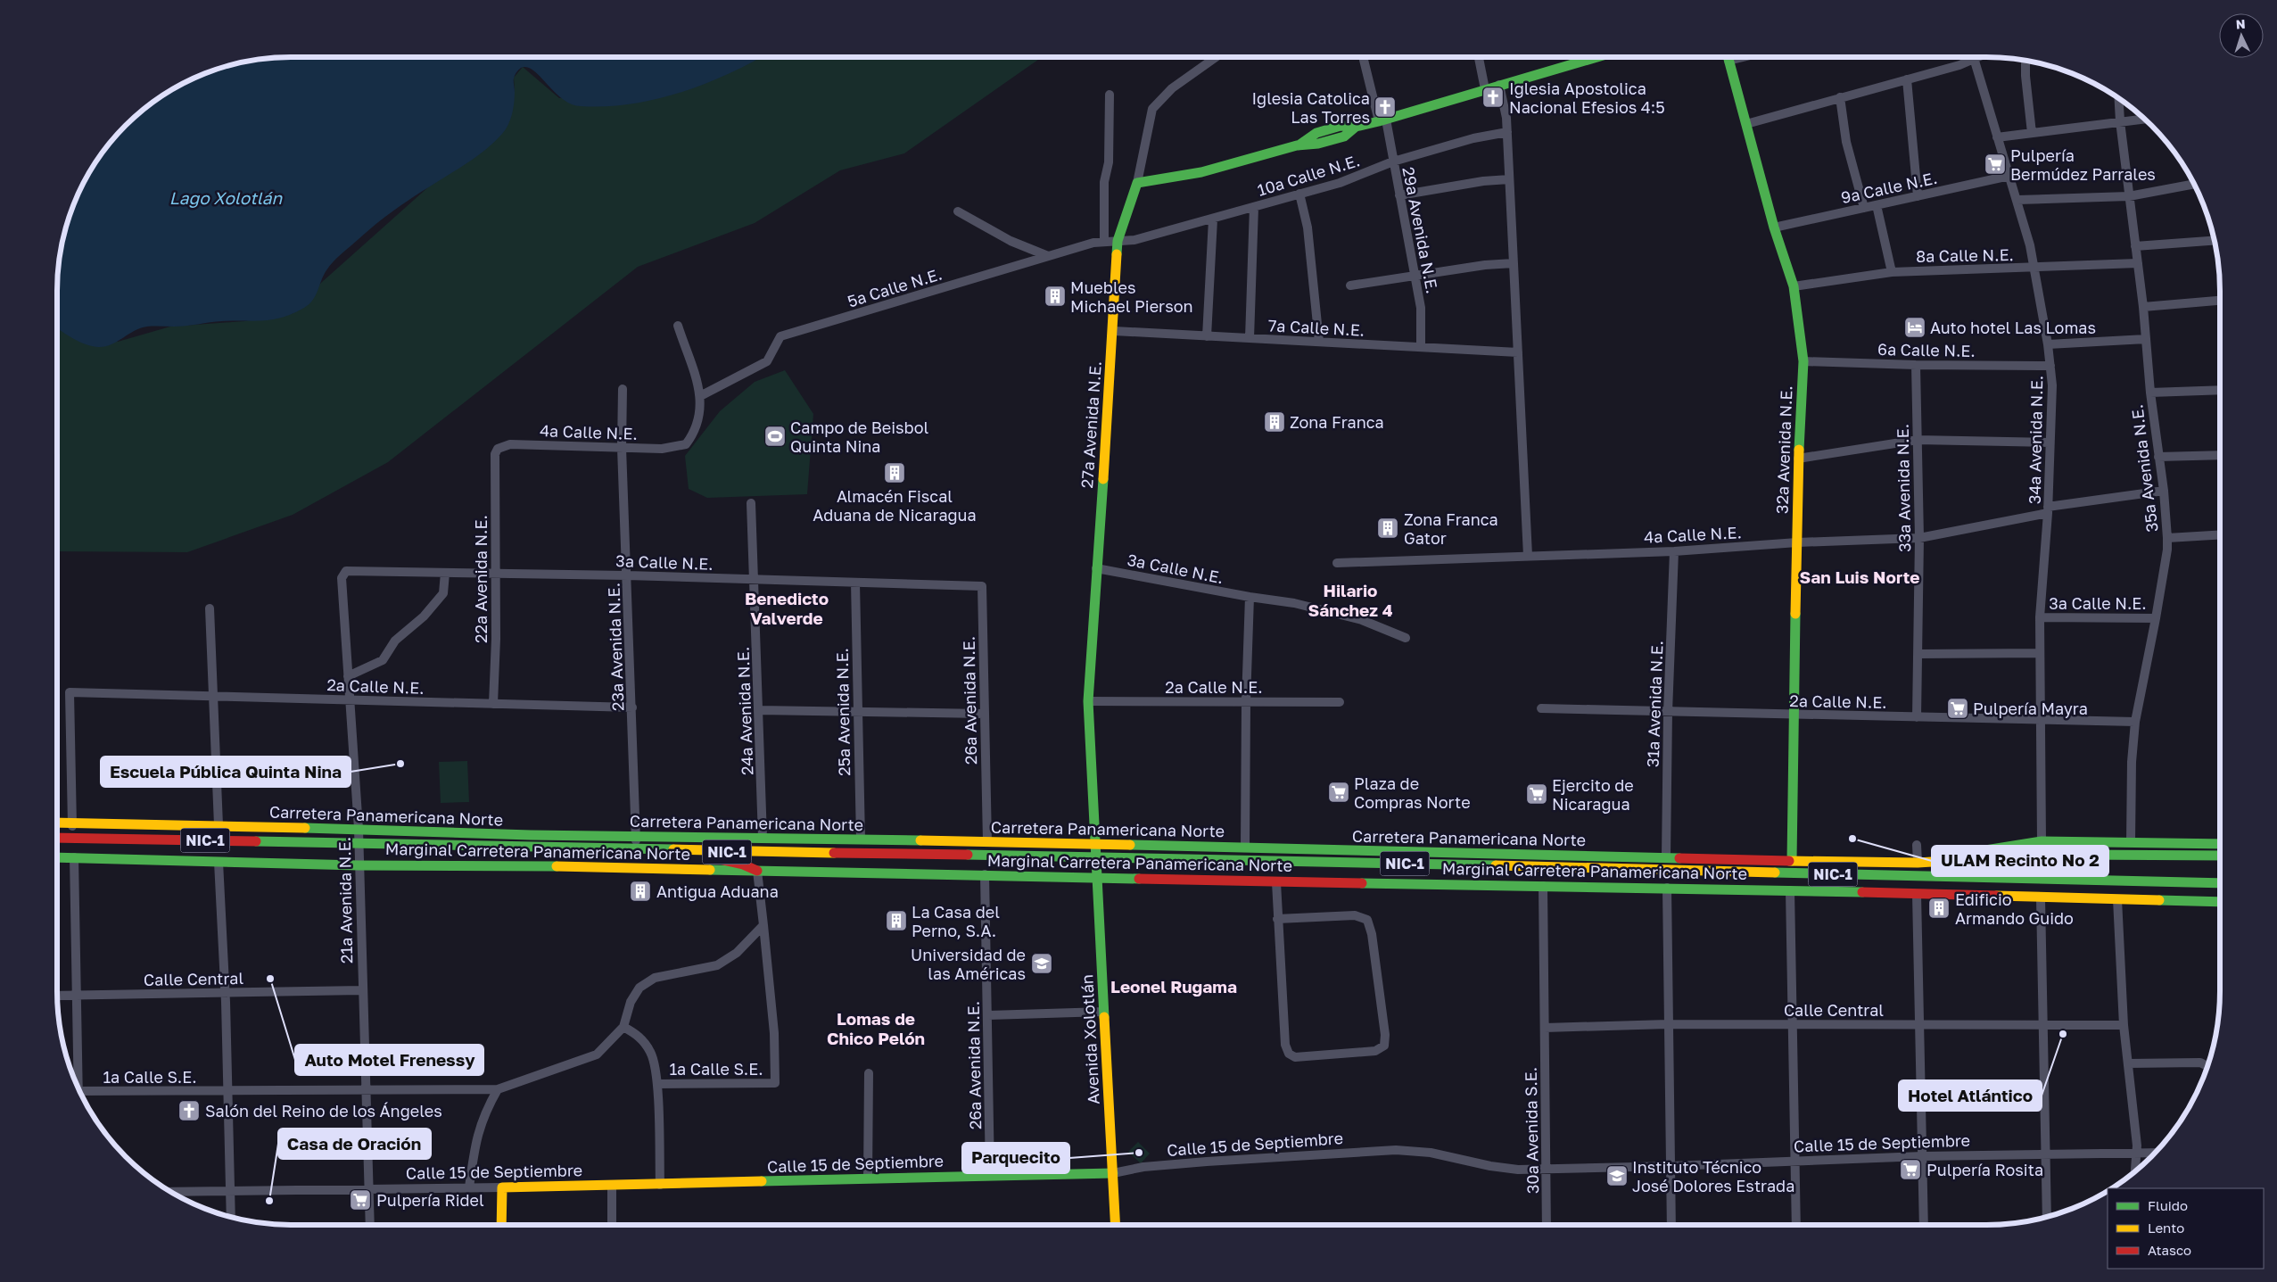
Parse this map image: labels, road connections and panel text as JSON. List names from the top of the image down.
{
  "streets": {
    "main road": [
      "27a Avenida N.E.",
      "32a Avenida N.E.",
      "Carretera Panamericana Norte",
      "NIC-1",
      "Marginal Carretera Panamericana Norte",
      "Avenida Xolotlán",
      "Calle 15 de Septiembre"
    ],
    "street": [
      "10a Calle N.E.",
      "9a Calle N.E.",
      "29a Avenida N.E.",
      "8a Calle N.E.",
      "5a Calle N.E.",
      "7a Calle N.E.",
      "6a Calle N.E.",
      "4a Calle N.E.",
      "34a Avenida N.E.",
      "35a Avenida N.E.",
      "33a Avenida N.E.",
      "3a Calle N.E.",
      "22a Avenida N.E.",
      "23a Avenida N.E.",
      "2a Calle N.E.",
      "26a Avenida N.E.",
      "31a Avenida N.E.",
      "24a Avenida N.E.",
      "25a Avenida N.E.",
      "21a Avenida N.E.",
      "Calle Central",
      "1a Calle S.E.",
      "30a Avenida S.E."
    ]
  },
  "crossings": [
    ["10a Calle N.E.", "29a Avenida N.E."],
    ["10a Calle N.E.", "5a Calle N.E."],
    ["10a Calle N.E.", "27a Avenida N.E."],
    ["9a Calle N.E.", "34a Avenida N.E."],
    ["9a Calle N.E.", "32a Avenida N.E."],
    ["29a Avenida N.E.", "7a Calle N.E."],
    ["8a Calle N.E.", "34a Avenida N.E."],
    ["8a Calle N.E.", "32a Avenida N.E."],
    ["8a Calle N.E.", "35a Avenida N.E."],
    ["5a Calle N.E.", "27a Avenida N.E."],
    ["5a Calle N.E.", "4a Calle N.E."],
    ["7a Calle N.E.", "27a Avenida N.E."],
    ["6a Calle N.E.", "34a Avenida N.E."],
    ["6a Calle N.E.", "32a Avenida N.E."],
    ["6a Calle N.E.", "33a Avenida N.E."],
    ["27a Avenida N.E.", "3a Calle N.E."],
    ["27a Avenida N.E.", "2a Calle N.E."],
    ["27a Avenida N.E.", "Carretera Panamericana Norte"],
    ["27a Avenida N.E.", "Avenida Xolotlán"],
    ["4a Calle N.E.", "34a Avenida N.E."],
    ["4a Calle N.E.", "32a Avenida N.E."],
    ["4a Calle N.E.", "35a Avenida N.E."],
    ["4a Calle N.E.", "33a Avenida N.E."],
    ["4a Calle N.E.", "22a Avenida N.E."],
    ["4a Calle N.E.", "23a Avenida N.E."],
    ["4a Calle N.E.", "31a Avenida N.E."],
    ["34a Avenida N.E.", "3a Calle N.E."],
    ["34a Avenida N.E.", "2a Calle N.E."],
    ["34a Avenida N.E.", "NIC-1"],
    ["32a Avenida N.E.", "2a Calle N.E."],
    ["32a Avenida N.E.", "Carretera Panamericana Norte"],
    ["35a Avenida N.E.", "3a Calle N.E."],
    ["35a Avenida N.E.", "2a Calle N.E."],
    ["33a Avenida N.E.", "2a Calle N.E."],
    ["3a Calle N.E.", "22a Avenida N.E."],
    ["3a Calle N.E.", "23a Avenida N.E."],
    ["3a Calle N.E.", "26a Avenida N.E."],
    ["3a Calle N.E.", "24a Avenida N.E."],
    ["3a Calle N.E.", "25a Avenida N.E."],
    ["3a Calle N.E.", "21a Avenida N.E."],
    ["22a Avenida N.E.", "2a Calle N.E."],
    ["23a Avenida N.E.", "2a Calle N.E."],
    ["23a Avenida N.E.", "Carretera Panamericana Norte"],
    ["2a Calle N.E.", "31a Avenida N.E."],
    ["2a Calle N.E.", "Carretera Panamericana Norte"],
    ["2a Calle N.E.", "21a Avenida N.E."],
    ["26a Avenida N.E.", "Carretera Panamericana Norte"],
    ["26a Avenida N.E.", "Marginal Carretera Panamericana Norte"],
    ["26a Avenida N.E.", "Calle 15 de Septiembre"],
    ["31a Avenida N.E.", "Carretera Panamericana Norte"],
    ["24a Avenida N.E.", "Carretera Panamericana Norte"],
    ["25a Avenida N.E.", "Carretera Panamericana Norte"],
    ["Carretera Panamericana Norte", "NIC-1"],
    ["Carretera Panamericana Norte", "21a Avenida N.E."],
    ["Carretera Panamericana Norte", "Avenida Xolotlán"],
    ["Marginal Carretera Panamericana Norte", "21a Avenida N.E."],
    ["Marginal Carretera Panamericana Norte", "Avenida Xolotlán"],
    ["Marginal Carretera Panamericana Norte", "30a Avenida S.E."],
    ["21a Avenida N.E.", "Calle Central"],
    ["21a Avenida N.E.", "1a Calle S.E."],
    ["21a Avenida N.E.", "Calle 15 de Septiembre"],
    ["Calle Central", "30a Avenida S.E."],
    ["Avenida Xolotlán", "Calle 15 de Septiembre"],
    ["30a Avenida S.E.", "Calle 15 de Septiembre"]
  ],
  "districts": [
    "San Luis Norte",
    "Hilario Sánchez 4",
    "Benedicto Valverde",
    "Leonel Rugama",
    "Lomas de Chico Pelón"
  ],
  "water": ["Lago Xolotlán"],
  "places": {
    "church": ["Iglesia Apostolica Nacional Efesios 4:5", "Iglesia Catolica Las Torres", "Salón del Reino de los Ángeles"],
    "supermarket": [
      "Pulpería Bermúdez Parrales",
      "Pulpería Mayra",
      "Plaza de Compras Norte",
      "Ejercito de Nicaragua",
      "Pulpería Rosita",
      "Pulpería Ridel"
    ],
    "building": [
      "Muebles Michael Pierson",
      "Zona Franca",
      "Almacén Fiscal Aduana de Nicaragua",
      "Zona Franca Gator",
      "Antigua Aduana",
      "Edificio Armando Guido",
      "La Casa del Perno, S.A."
    ],
    "hotel": ["Auto hotel Las Lomas"],
    "sports": ["Campo de Beisbol Quinta Nina"],
    "other": [
      "Escuela Pública Quinta Nina",
      "ULAM Recinto No 2",
      "Auto Motel Frenessy",
      "Hotel Atlántico",
      "Parquecito",
      "Casa de Oración"
    ],
    "school or university": ["Universidad de las Américas", "Instituto Técnico José Dolores Estrada"]
  },
  "legend": ["Fluido", "Lento", "Atasco"],
  "north": "top"
}
